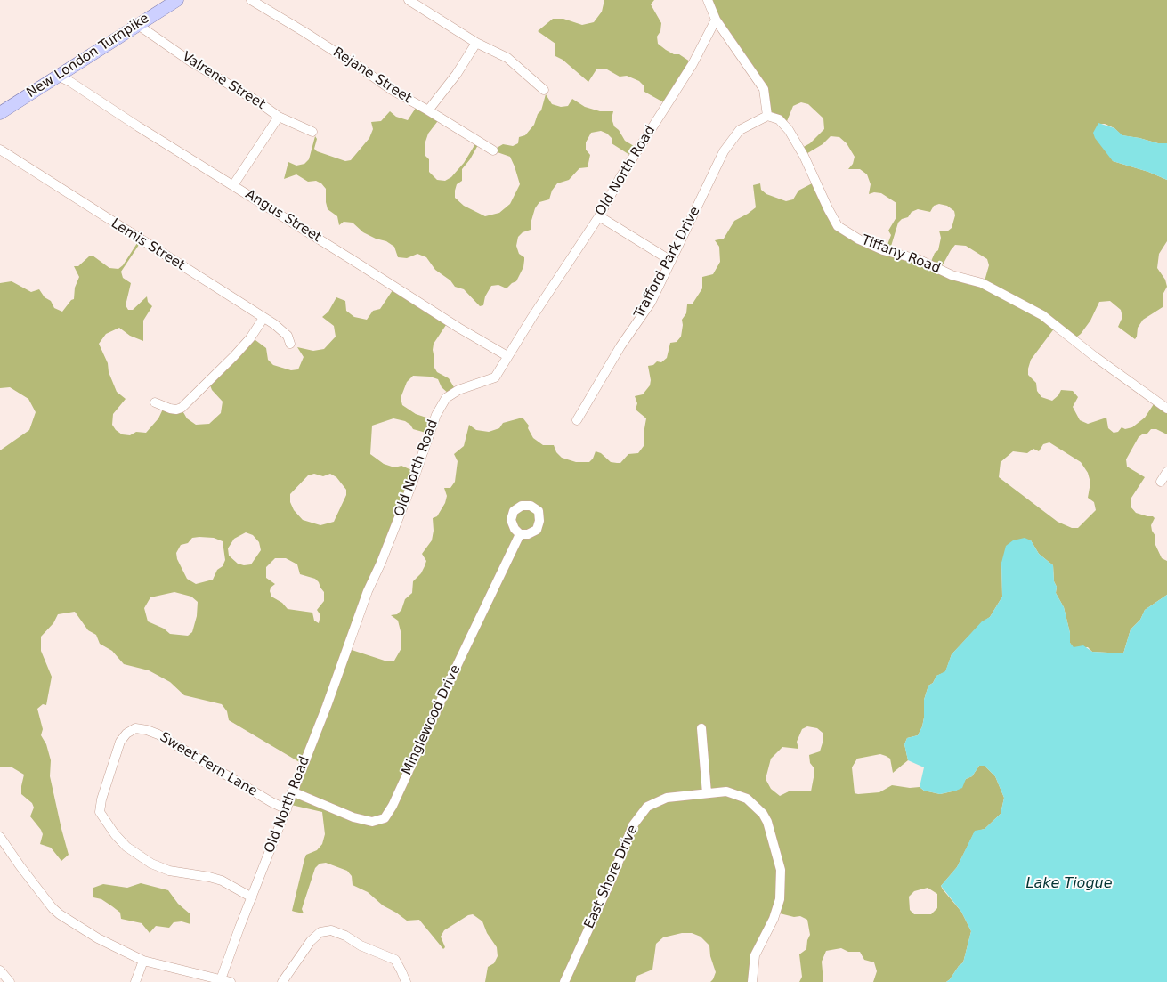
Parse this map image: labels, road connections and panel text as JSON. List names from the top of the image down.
{
  "streets": {
    "main road": ["New London Turnpike"],
    "street": [
      "Rejane Street",
      "Valrene Street",
      "Old North Road",
      "Angus Street",
      "Lemis Street",
      "Tiffany Road",
      "Trafford Park Drive",
      "Minglewood Drive",
      "Sweet Fern Lane",
      "East Shore Drive"
    ]
  },
  "crossings": [
    ["New London Turnpike", "Valrene Street"],
    ["New London Turnpike", "Angus Street"],
    ["Old North Road", "Angus Street"],
    ["Old North Road", "Minglewood Drive"],
    ["Old North Road", "Sweet Fern Lane"],
    ["Tiffany Road", "Trafford Park Drive"]
  ],
  "water": ["Lake Tiogue"]
}
